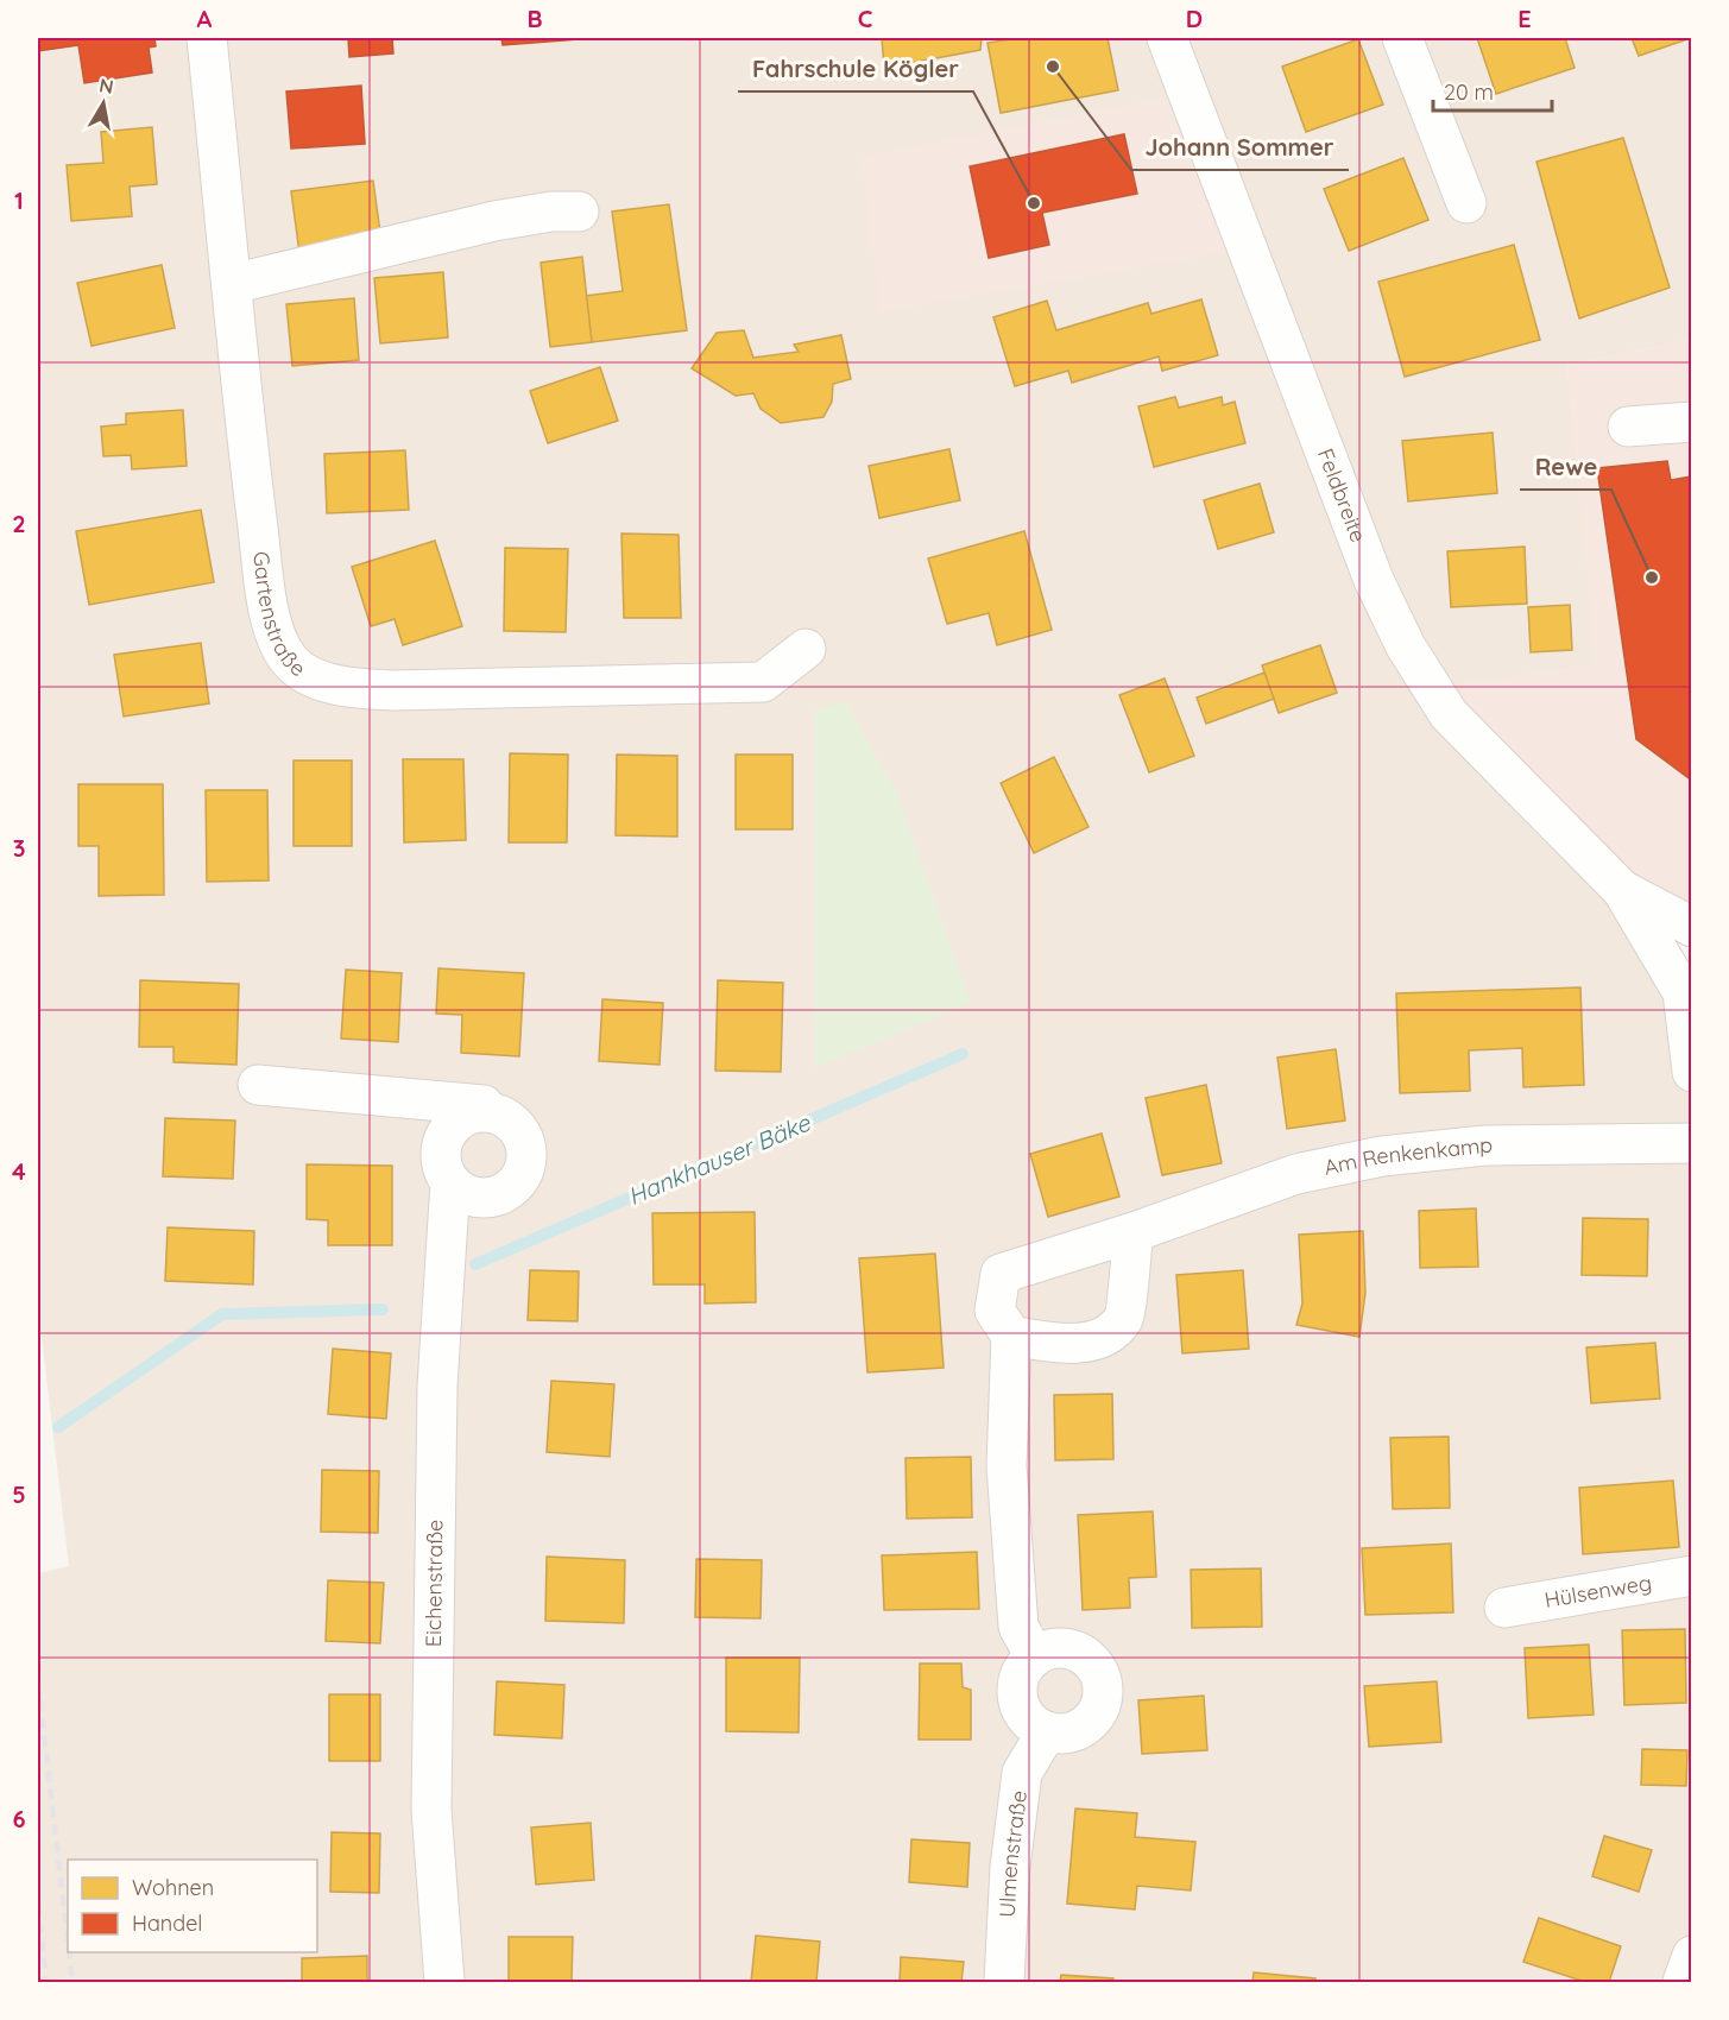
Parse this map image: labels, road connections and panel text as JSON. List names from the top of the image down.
{
  "streets": {
    "street": [
      "Feldbreite",
      "Gartenstraße",
      "Am Renkenkamp",
      "Eichenstraße",
      "Hülsenweg",
      "Ulmenstraße"
    ]
  },
  "crossings": [
    ["Am Renkenkamp", "Ulmenstraße"]
  ],
  "water": ["Hankhauser Bäke"],
  "places": ["Johann Sommer", "Fahrschule Kögler", "Rewe"],
  "legend": ["Wohnen", "Handel"],
  "scale_bar": "20 m",
  "north": "top",
  "grid": {
    "columns": [
      "A",
      "B",
      "C",
      "D",
      "E"
    ],
    "rows": [
      "1",
      "2",
      "3",
      "4",
      "5",
      "6"
    ]
  }
}
